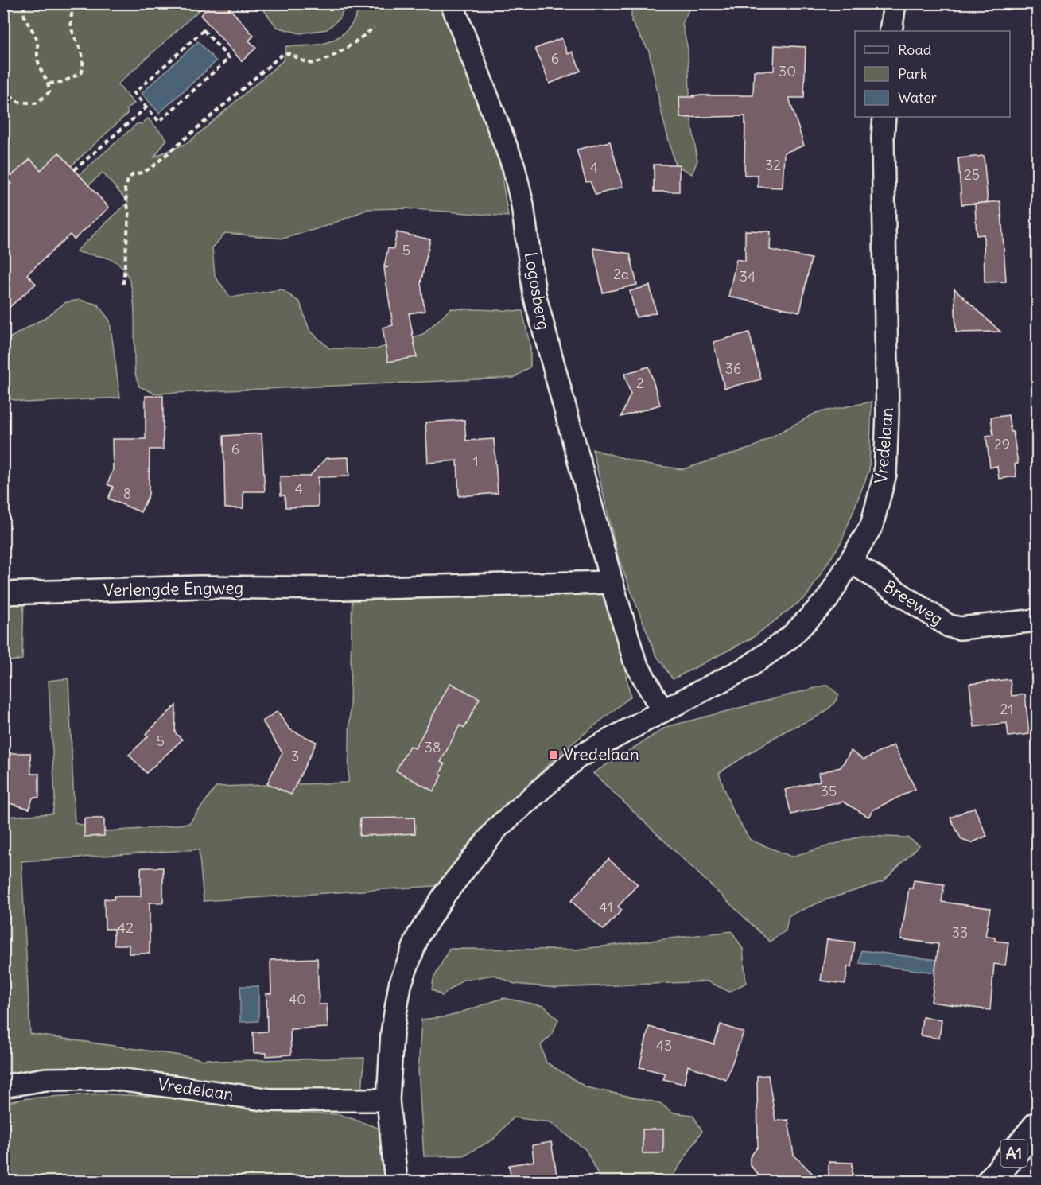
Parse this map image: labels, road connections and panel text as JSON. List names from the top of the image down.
{
  "streets": {
    "highway": ["A1"],
    "street": [
      "Logosberg",
      "Vredelaan",
      "Verlengde Engweg",
      "Breeweg"
    ]
  },
  "crossings": [
    ["Logosberg", "Vredelaan"],
    ["Logosberg", "Verlengde Engweg"],
    ["Vredelaan", "Breeweg"]
  ],
  "places": {
    "transit": ["Vredelaan"]
  },
  "house_numbers": [
    "6",
    "30",
    "32",
    "4",
    "25",
    "5",
    "2a",
    "34",
    "36",
    "2",
    "29",
    "6",
    "1",
    "4",
    "8",
    "21",
    "5",
    "38",
    "3",
    "35",
    "41",
    "42",
    "33",
    "40",
    "43"
  ],
  "legend": ["Road", "Park", "Water"]
}
